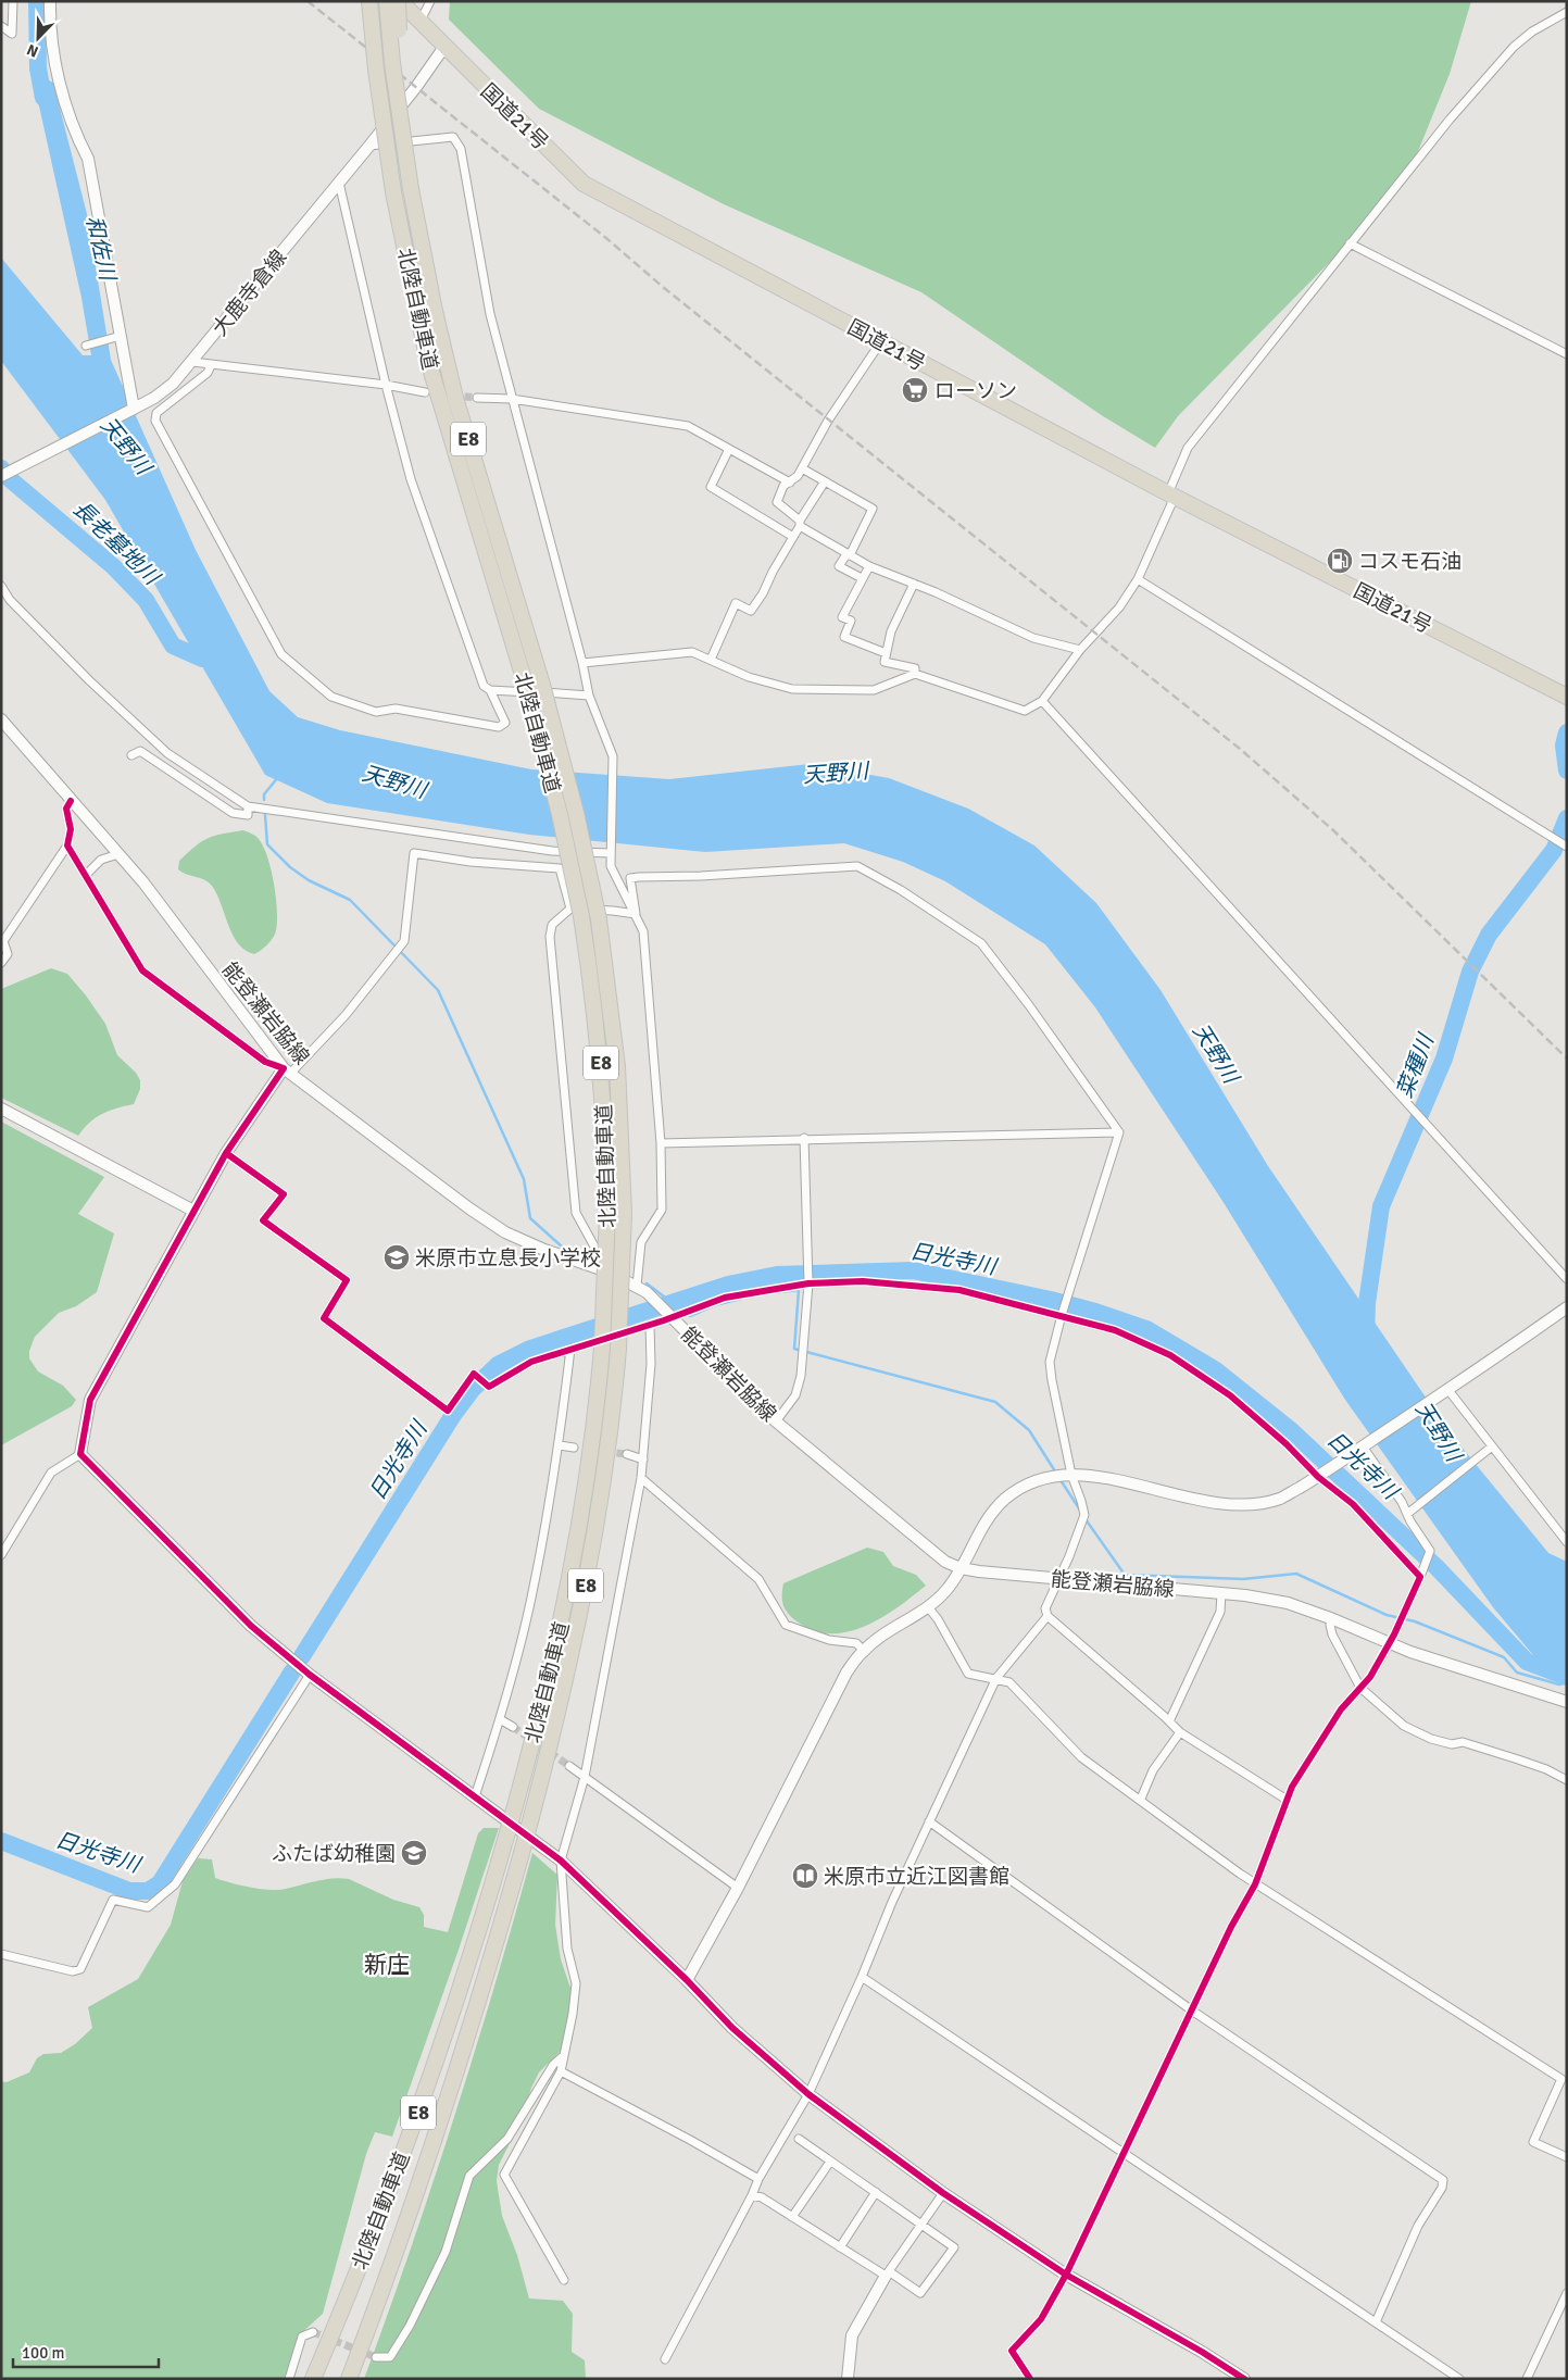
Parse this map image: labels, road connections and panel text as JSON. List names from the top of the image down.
{
  "streets": {
    "highway": ["国道21号", "北陸自動車道", "E8"],
    "street": ["大鹿寺倉線", "能登瀬岩脇線"]
  },
  "crossings": [
    ["国道21号", "大鹿寺倉線"]
  ],
  "districts": ["新庄"],
  "water": [
    "和佐川",
    "天野川",
    "長老墓地川",
    "菜種川",
    "日光寺川"
  ],
  "places": {
    "supermarket": ["ローソン"],
    "fuel station": ["コスモ石油"],
    "school or university": ["米原市立息長小学校", "ふたば幼稚園"],
    "library": ["米原市立近江図書館"]
  },
  "scale_bar": "100 m",
  "north": "bottom left"
}
